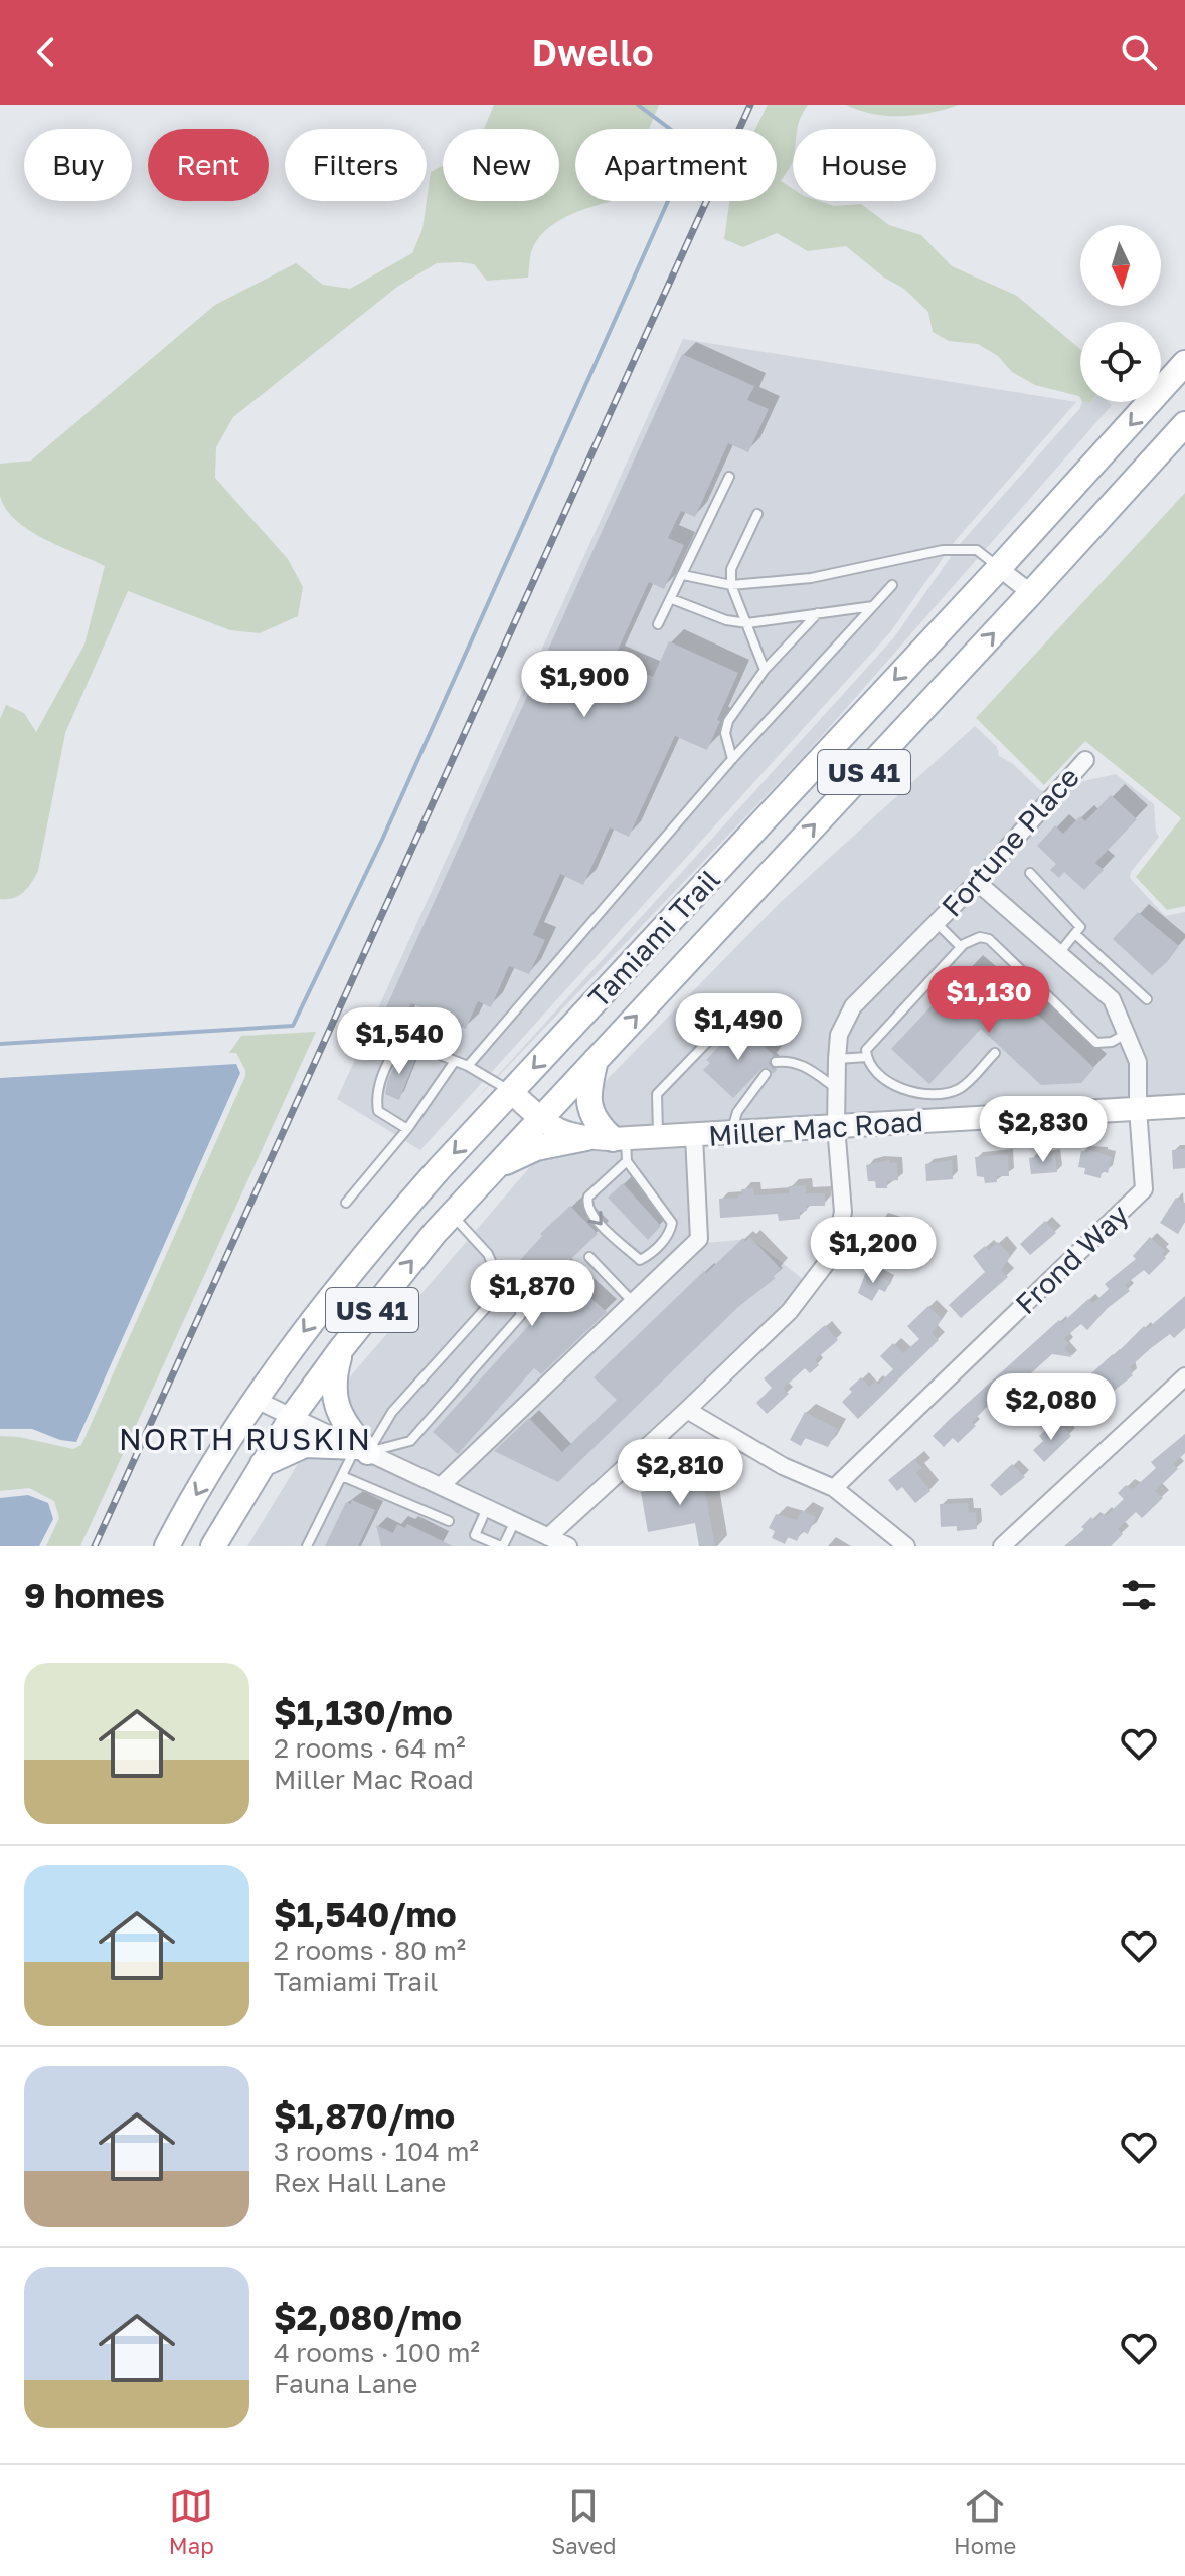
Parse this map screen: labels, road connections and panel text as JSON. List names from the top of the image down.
{
  "streets": {
    "main road": ["US 41", "Tamiami Trail"],
    "street": ["Fortune Place", "Miller Mac Road", "Frond Way"]
  },
  "crossings": [
    ["Fortune Place", "Miller Mac Road"],
    ["Fortune Place", "Frond Way"],
    ["Tamiami Trail", "Miller Mac Road"],
    ["Miller Mac Road", "Frond Way"]
  ],
  "districts": ["NORTH RUSKIN"],
  "north": "bottom",
  "page": {
    "header": "Dwello",
    "chip": [
      "Buy",
      "Rent",
      "Filters",
      "New",
      "Apartment",
      "House"
    ],
    "price": [
      "$1,900",
      "$1,130",
      "$1,490",
      "$1,540",
      "$2,830",
      "$1,200",
      "$1,870",
      "$2,080",
      "$2,810"
    ],
    "heading": "9 homes",
    "list": [
      {
        "name": "$1,130/mo",
        "note": "2 rooms · 64 m² · Miller Mac Road"
      },
      {
        "name": "$1,540/mo",
        "note": "2 rooms · 80 m² · Tamiami Trail"
      },
      {
        "name": "$1,870/mo",
        "note": "3 rooms · 104 m² · Rex Hall Lane"
      },
      {
        "name": "$2,080/mo",
        "note": "4 rooms · 100 m² · Fauna Lane"
      }
    ],
    "tabs": ["Map", "Saved", "Home"]
  }
}
